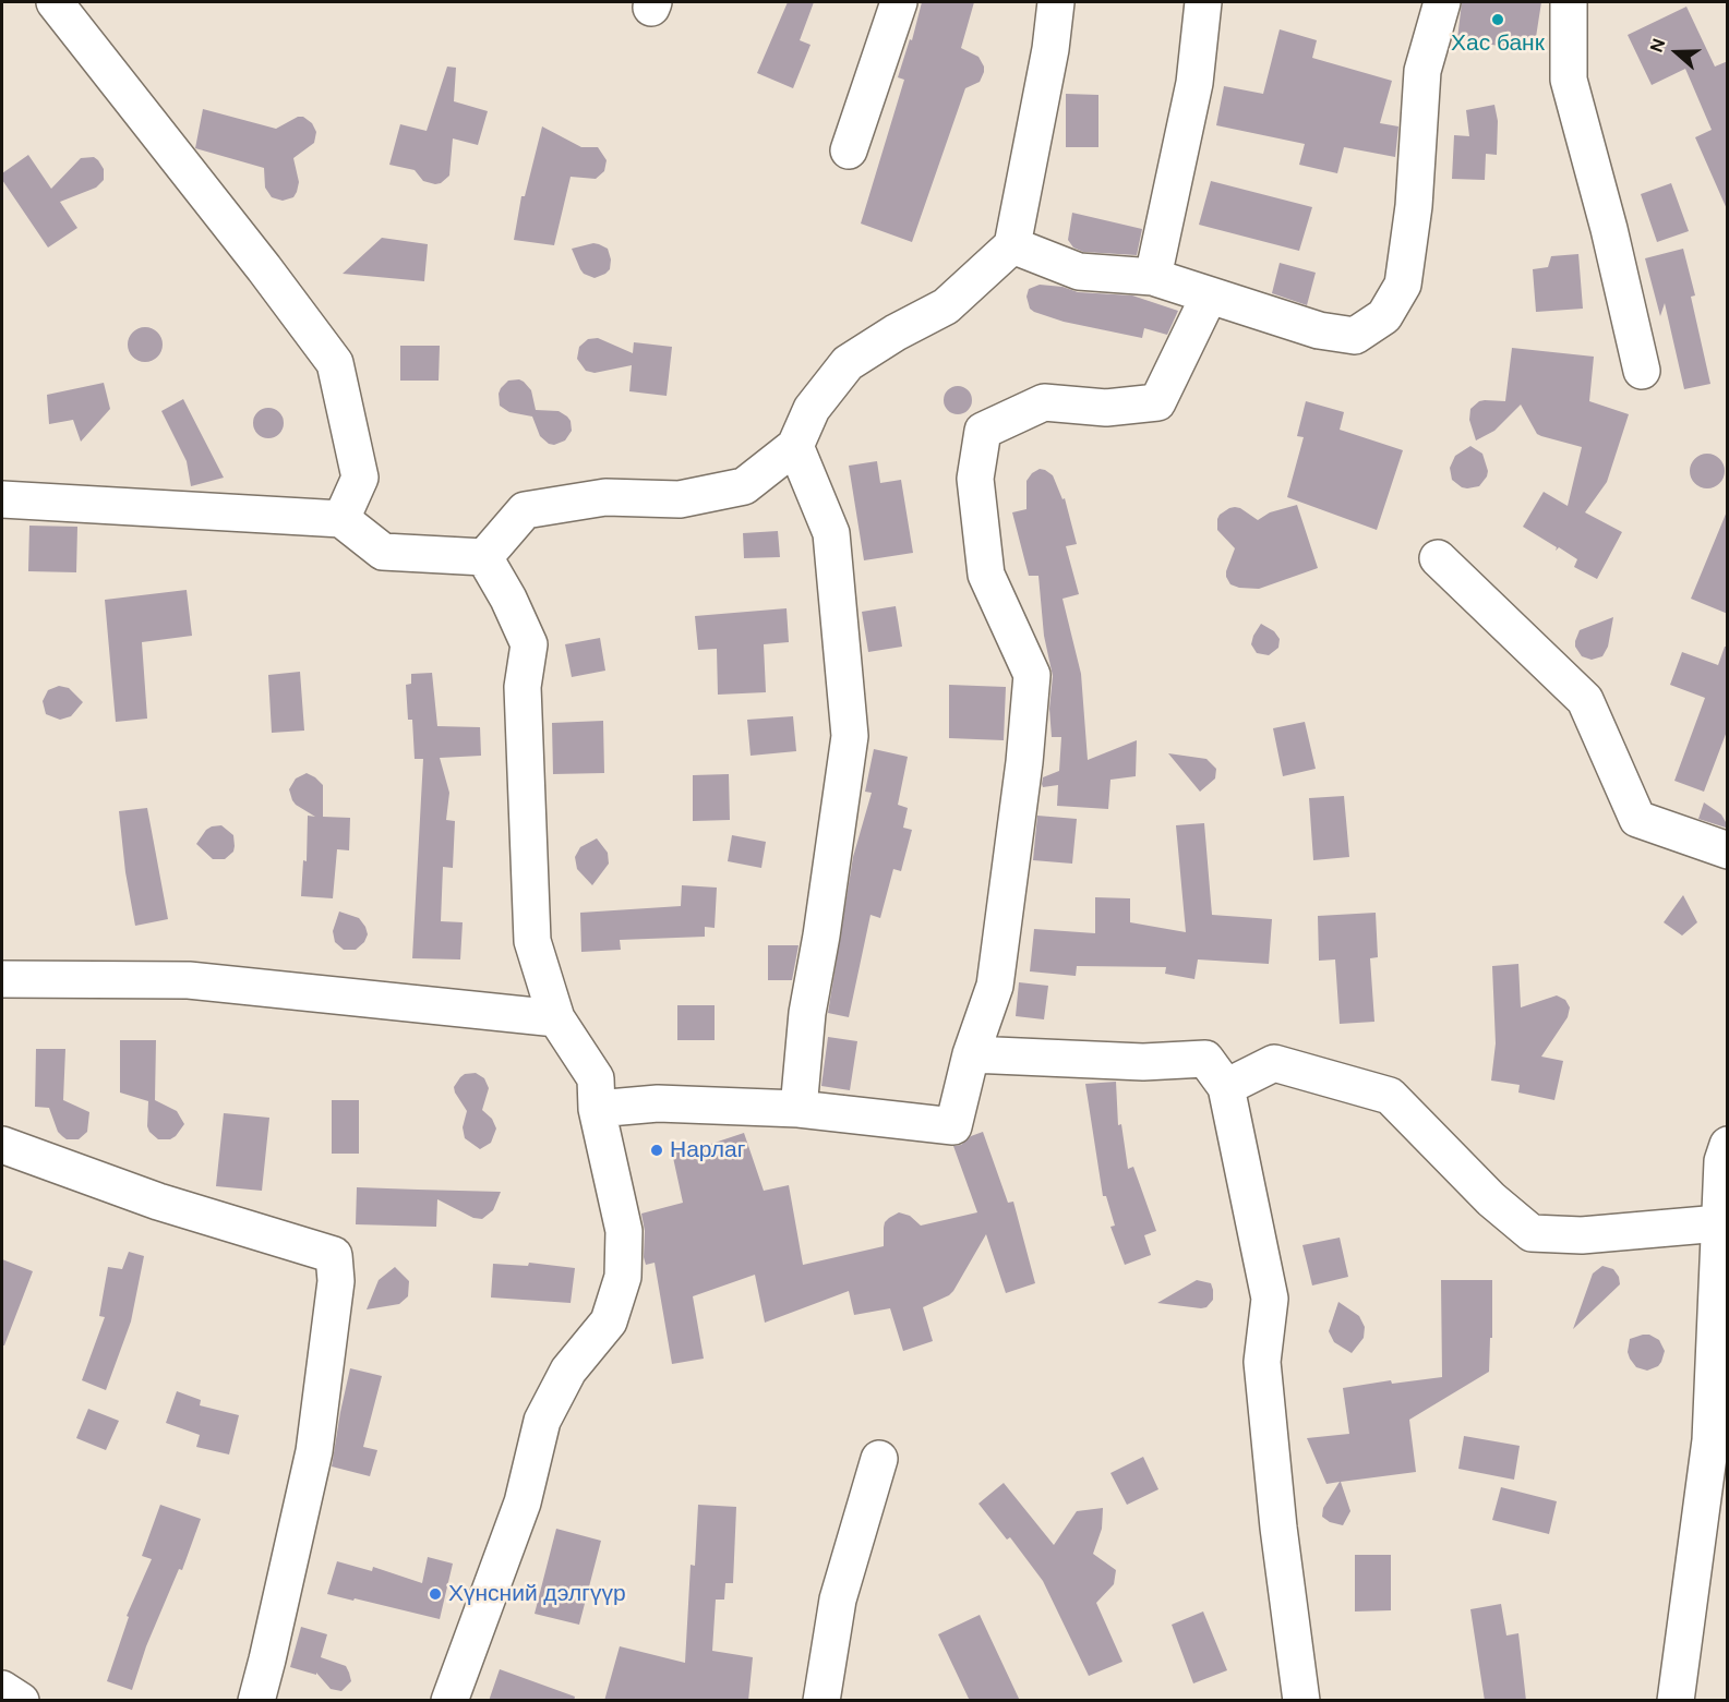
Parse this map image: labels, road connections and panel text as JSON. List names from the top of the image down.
{
  "places": ["Хас банк", "Нарлаг", "Хүнсний дэлгүүр"],
  "north": "left"
}
